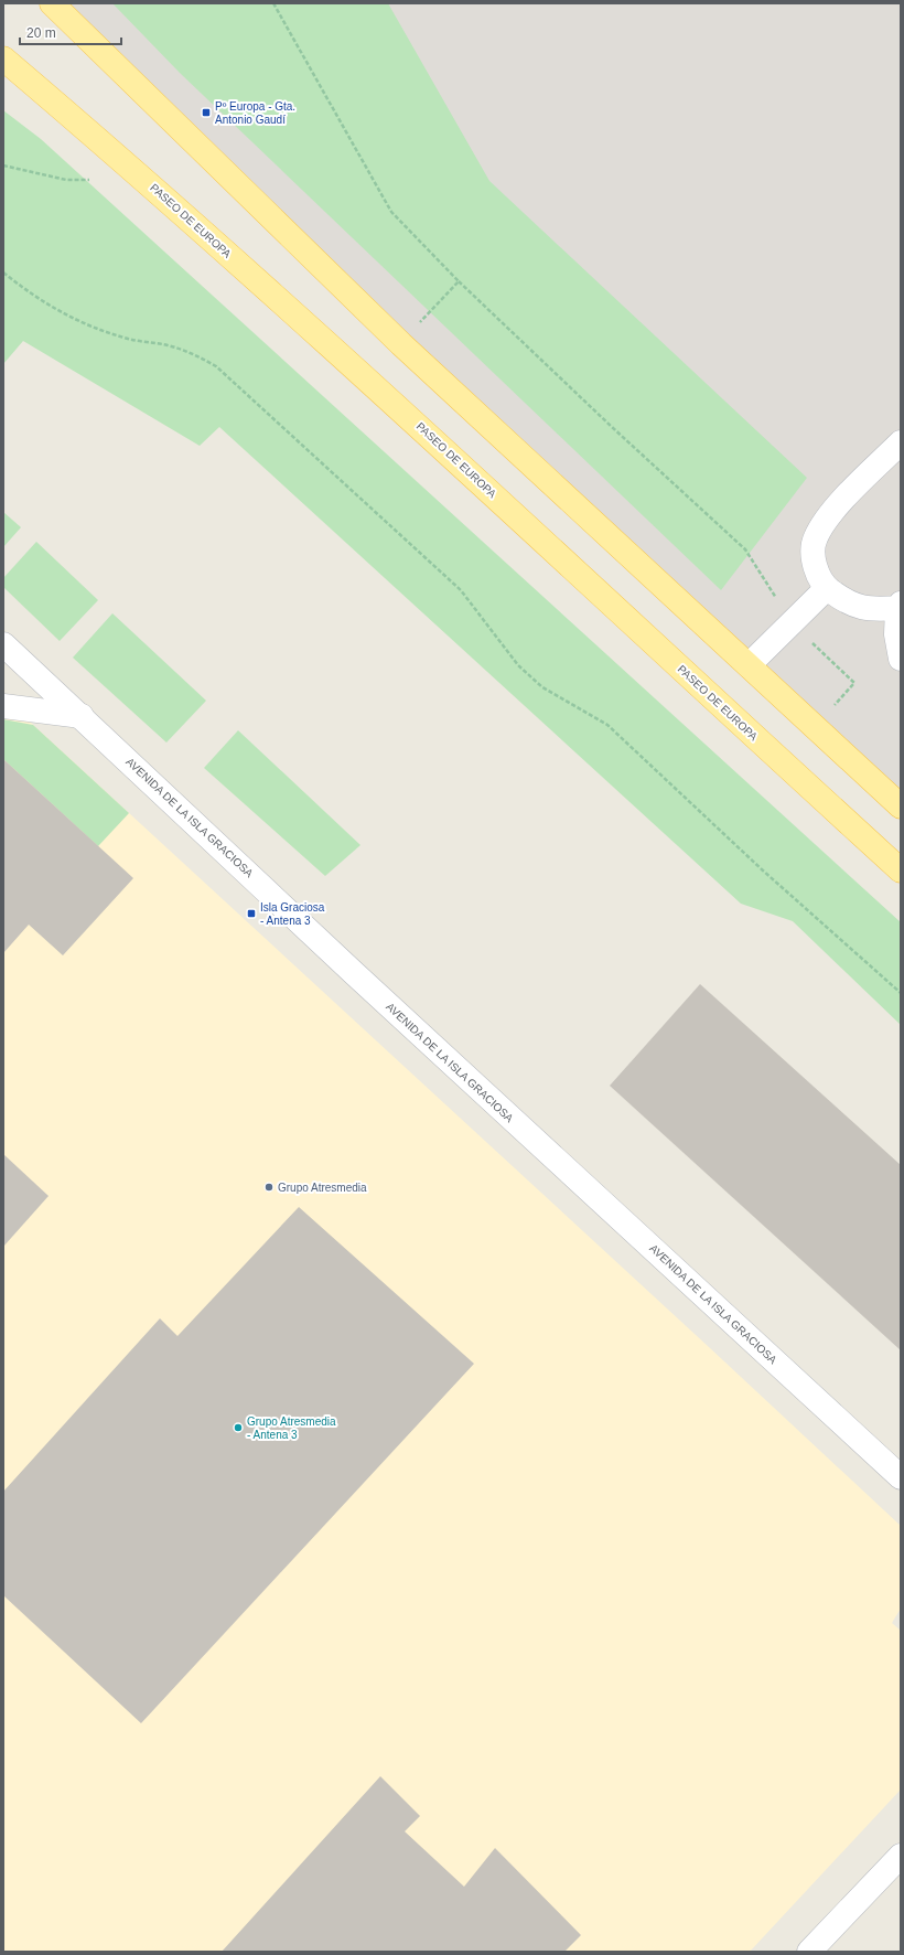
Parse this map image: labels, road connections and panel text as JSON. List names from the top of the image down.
{
  "streets": {
    "main road": ["PASEO DE EUROPA"],
    "street": ["AVENIDA DE LA ISLA GRACIOSA"]
  },
  "places": {
    "transit": ["Pº Europa - Gta. Antonio Gaudí", "Isla Graciosa - Antena 3"],
    "other": ["Grupo Atresmedia", "Grupo Atresmedia - Antena 3"]
  },
  "scale_bar": "20 m"
}
